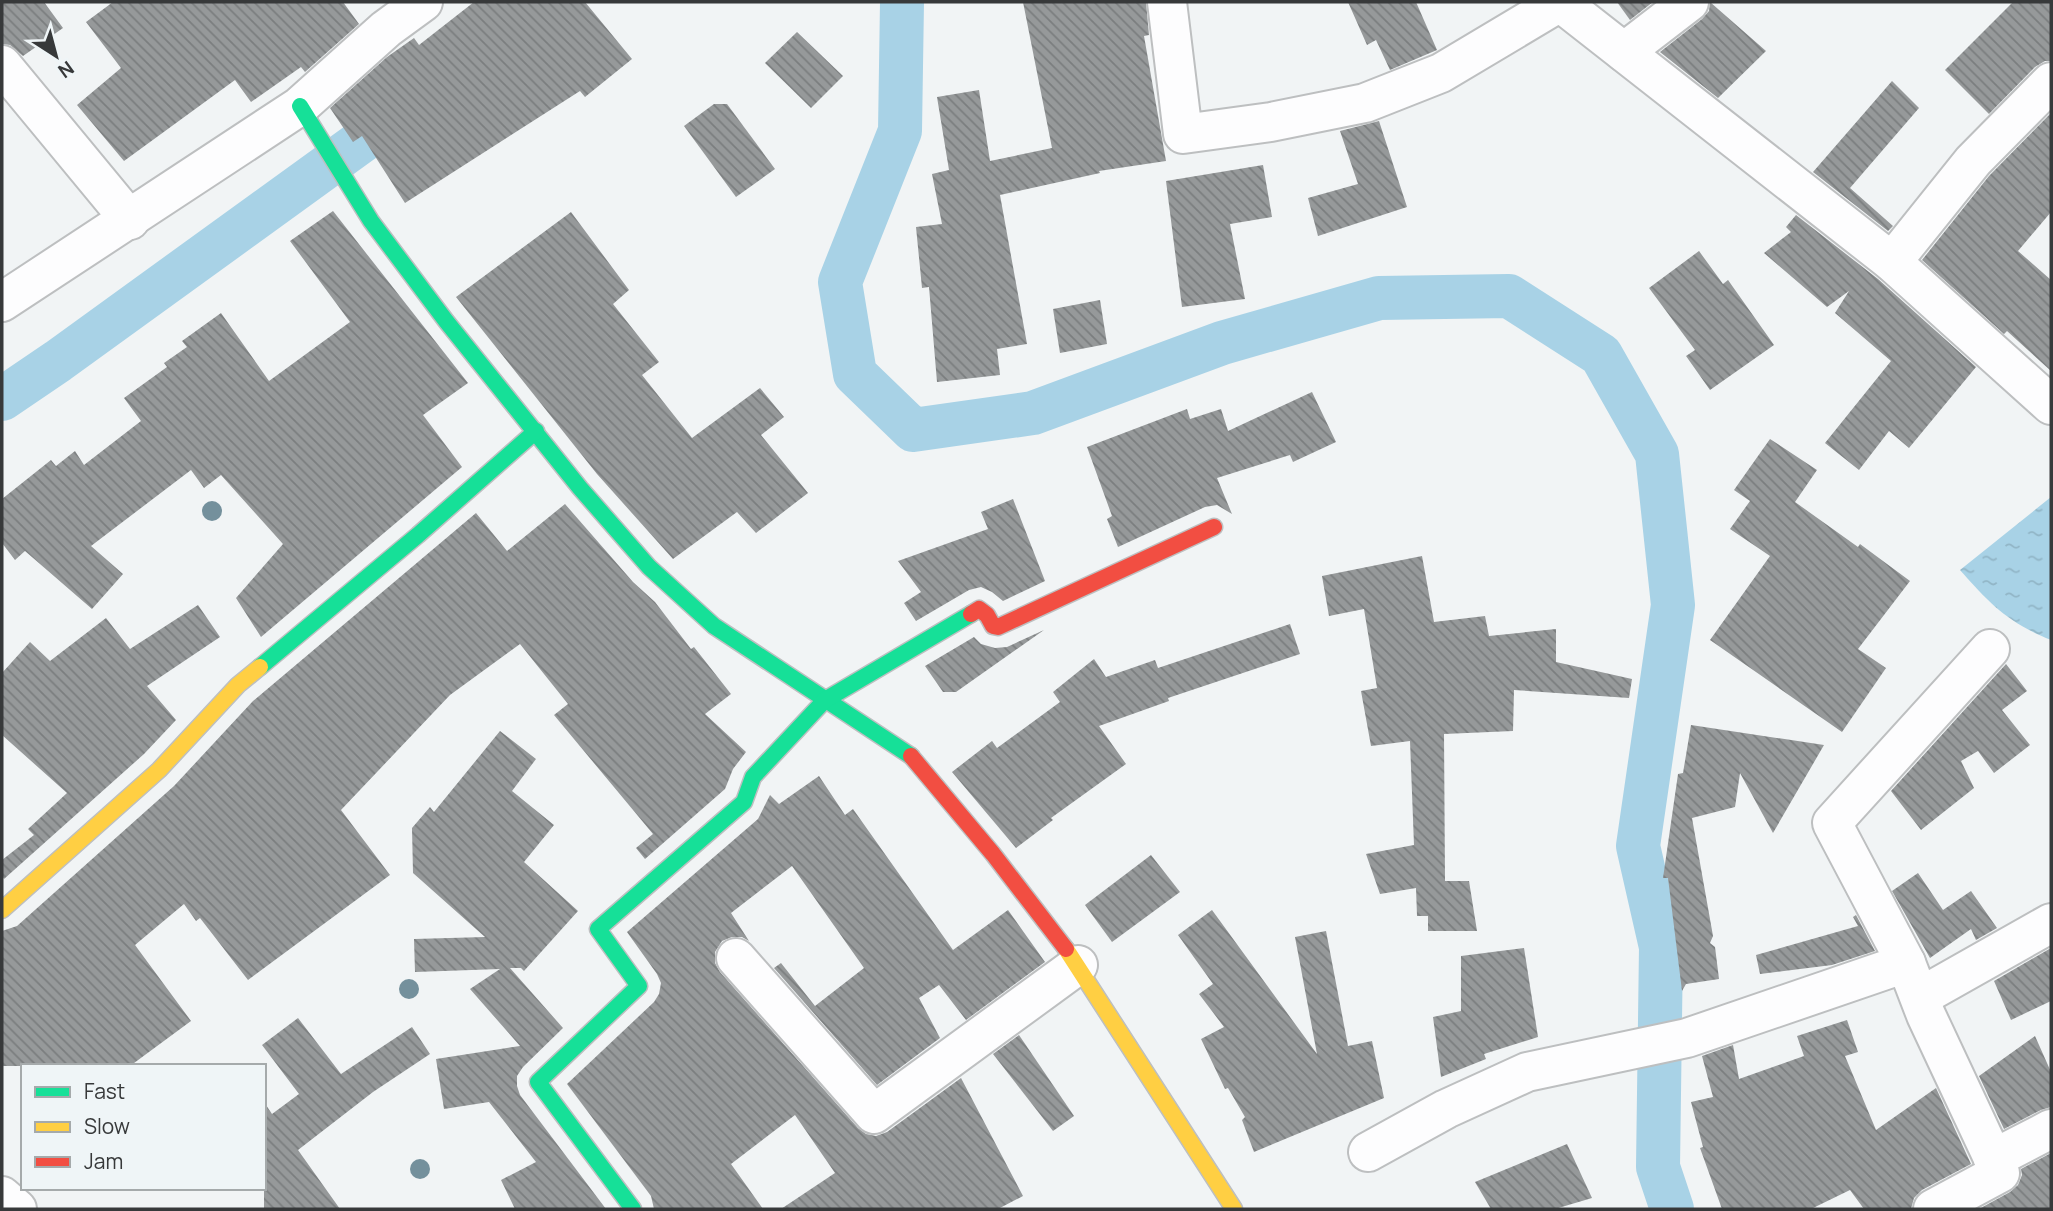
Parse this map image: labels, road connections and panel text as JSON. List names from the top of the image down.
{
  "legend": ["Fast", "Slow", "Jam"],
  "north": "bottom right"
}
